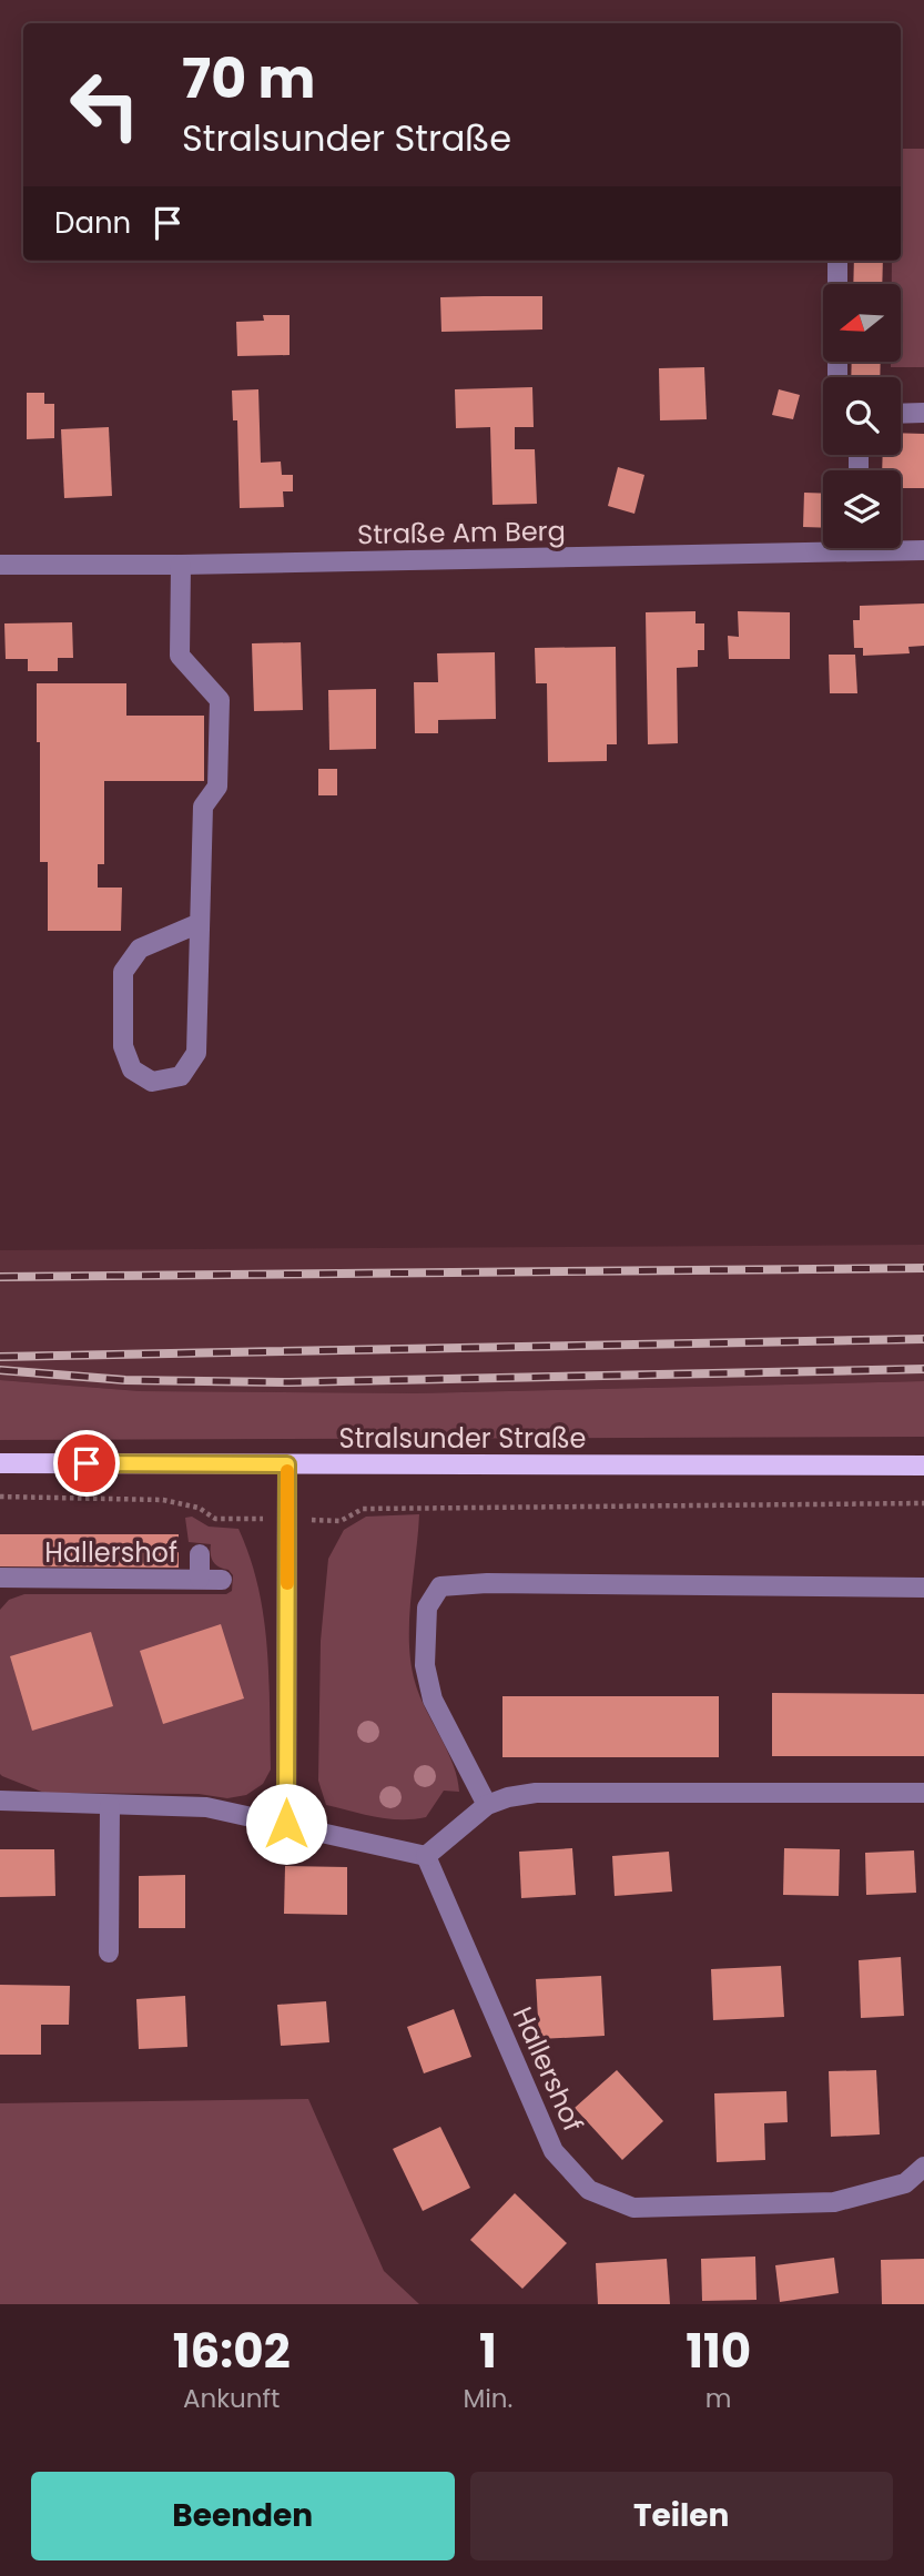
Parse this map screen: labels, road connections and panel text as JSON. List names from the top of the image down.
{
  "streets": {
    "main road": ["Stralsunder Straße"],
    "street": ["Straße Am Berg", "Hallershof"]
  },
  "north": "left",
  "page": {
    "turn": ["70 m", "Stralsunder Straße"],
    "then": "Dann",
    "eta": [
      "16:02",
      "Ankunft",
      "1",
      "Min.",
      "110",
      "m"
    ],
    "buttons": ["Beenden", "Teilen"]
  }
}
